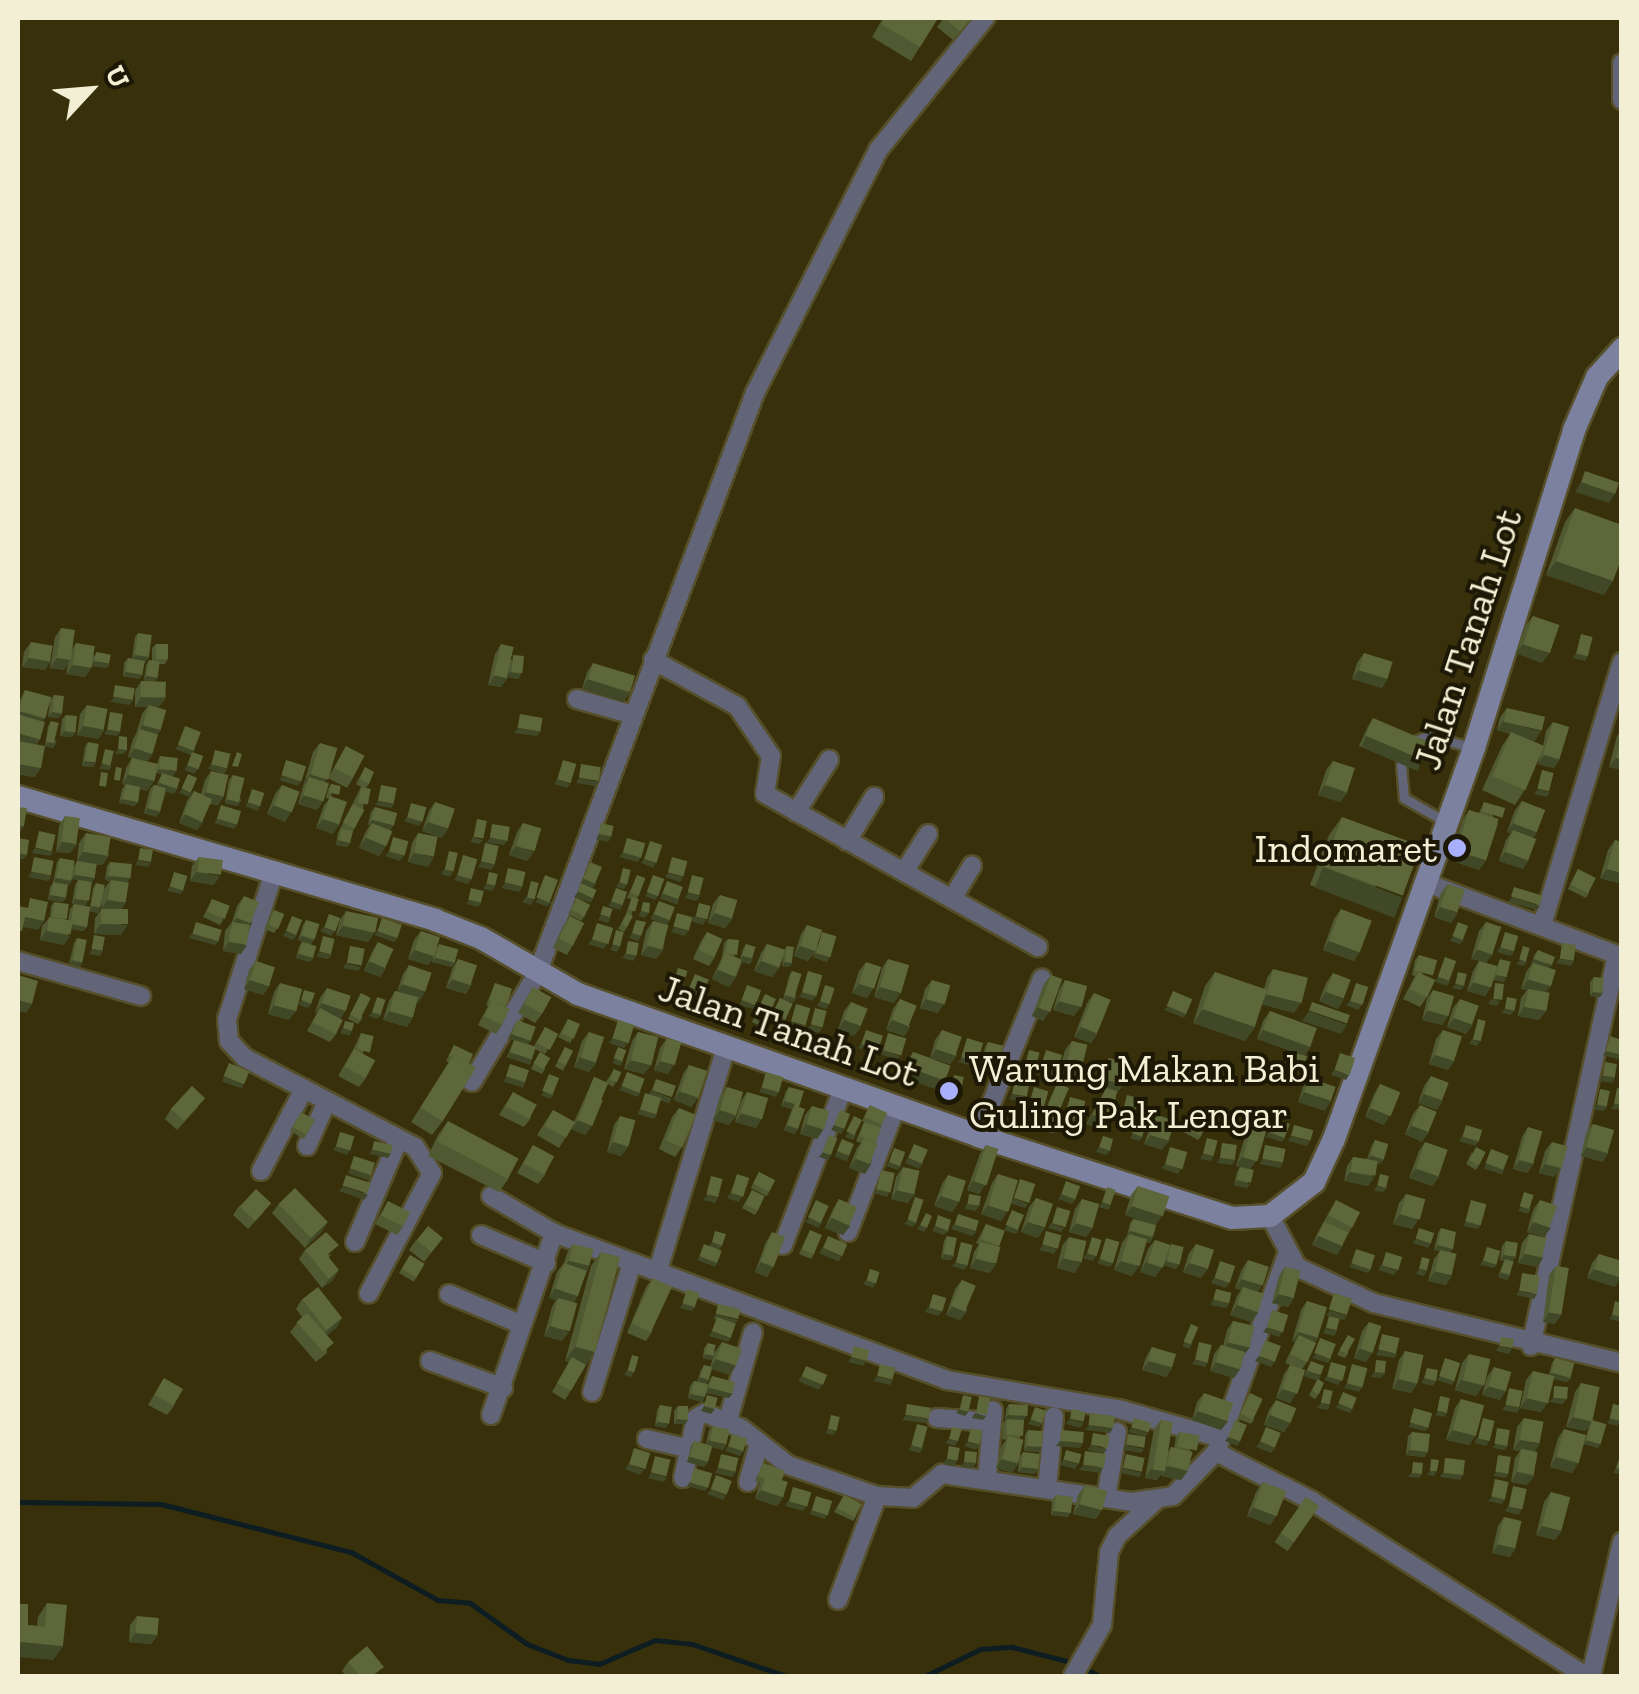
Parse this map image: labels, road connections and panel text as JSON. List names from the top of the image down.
{
  "streets": {
    "main road": ["Jalan Tanah Lot"]
  },
  "places": ["Indomaret", "Warung Makan Babi Guling Pak Lengar"],
  "north": "top right"
}
